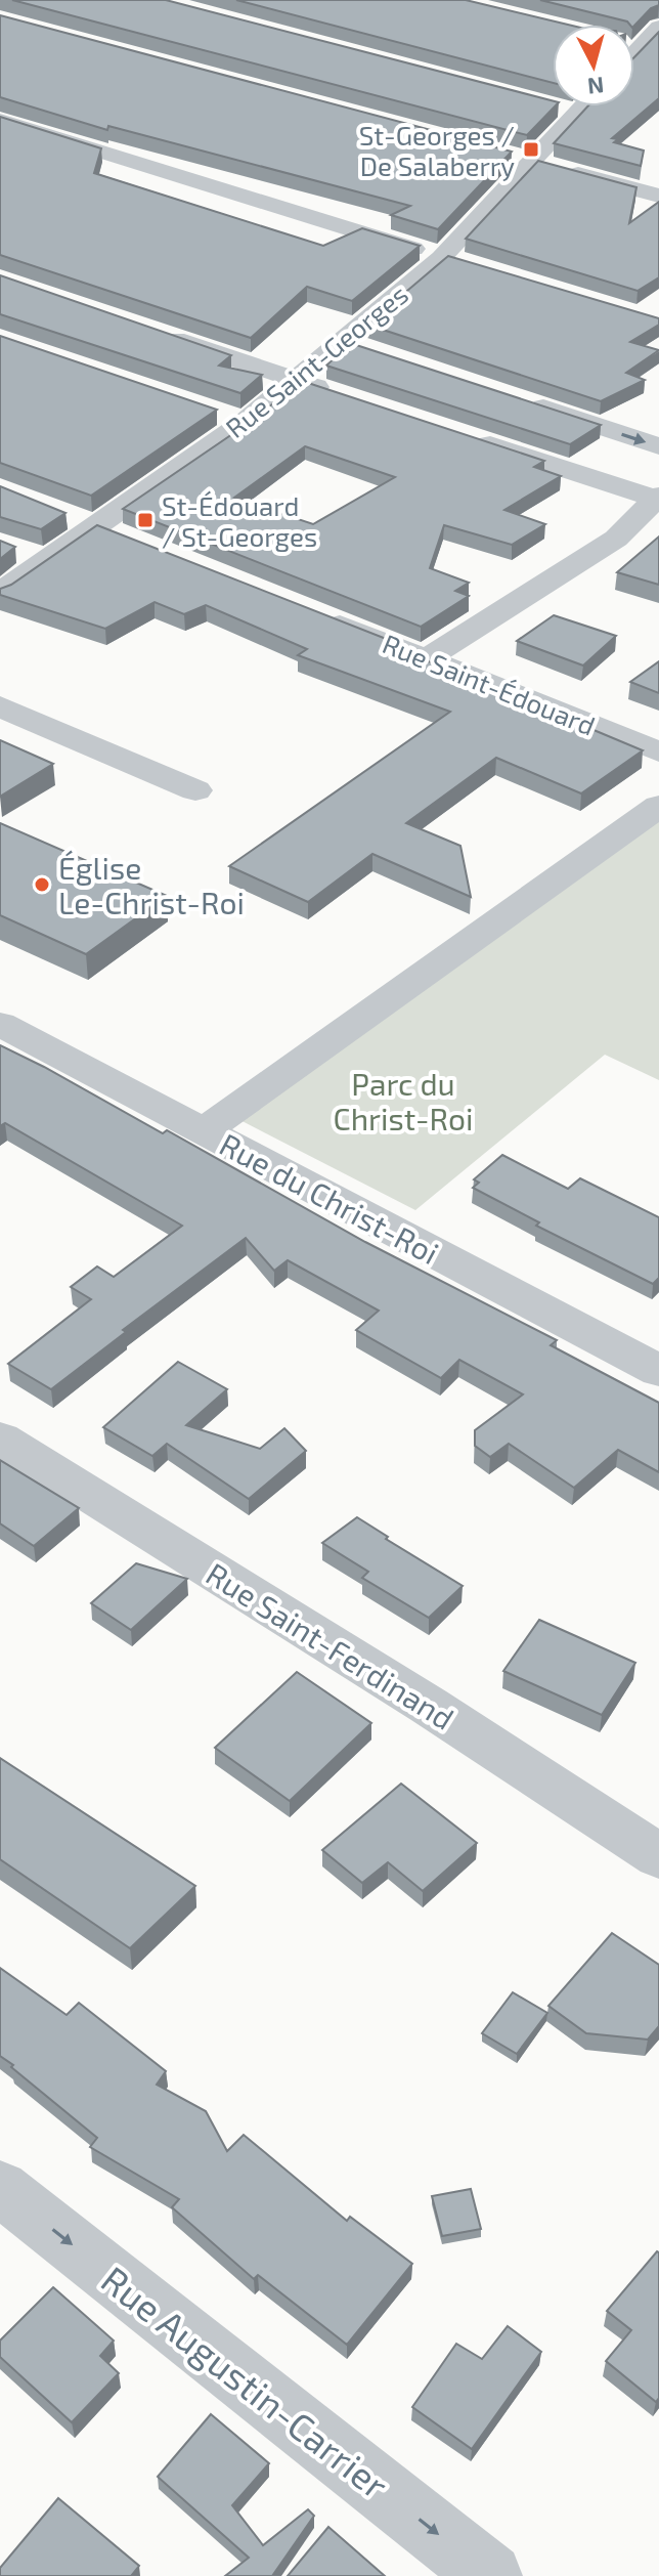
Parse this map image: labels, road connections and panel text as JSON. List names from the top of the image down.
{
  "streets": {
    "street": [
      "Rue Saint-Georges",
      "Rue Saint-Édouard",
      "Rue du Christ-Roi",
      "Rue Saint-Ferdinand",
      "Rue Augustin-Carrier"
    ]
  },
  "one_way": ["Rue Augustin-Carrier"],
  "parks": ["Parc du Christ-Roi"],
  "places": {
    "transit": ["St-Georges / De Salaberry", "St-Édouard / St-Georges"],
    "other": ["Église Le-Christ-Roi"]
  },
  "north": "bottom"
}
